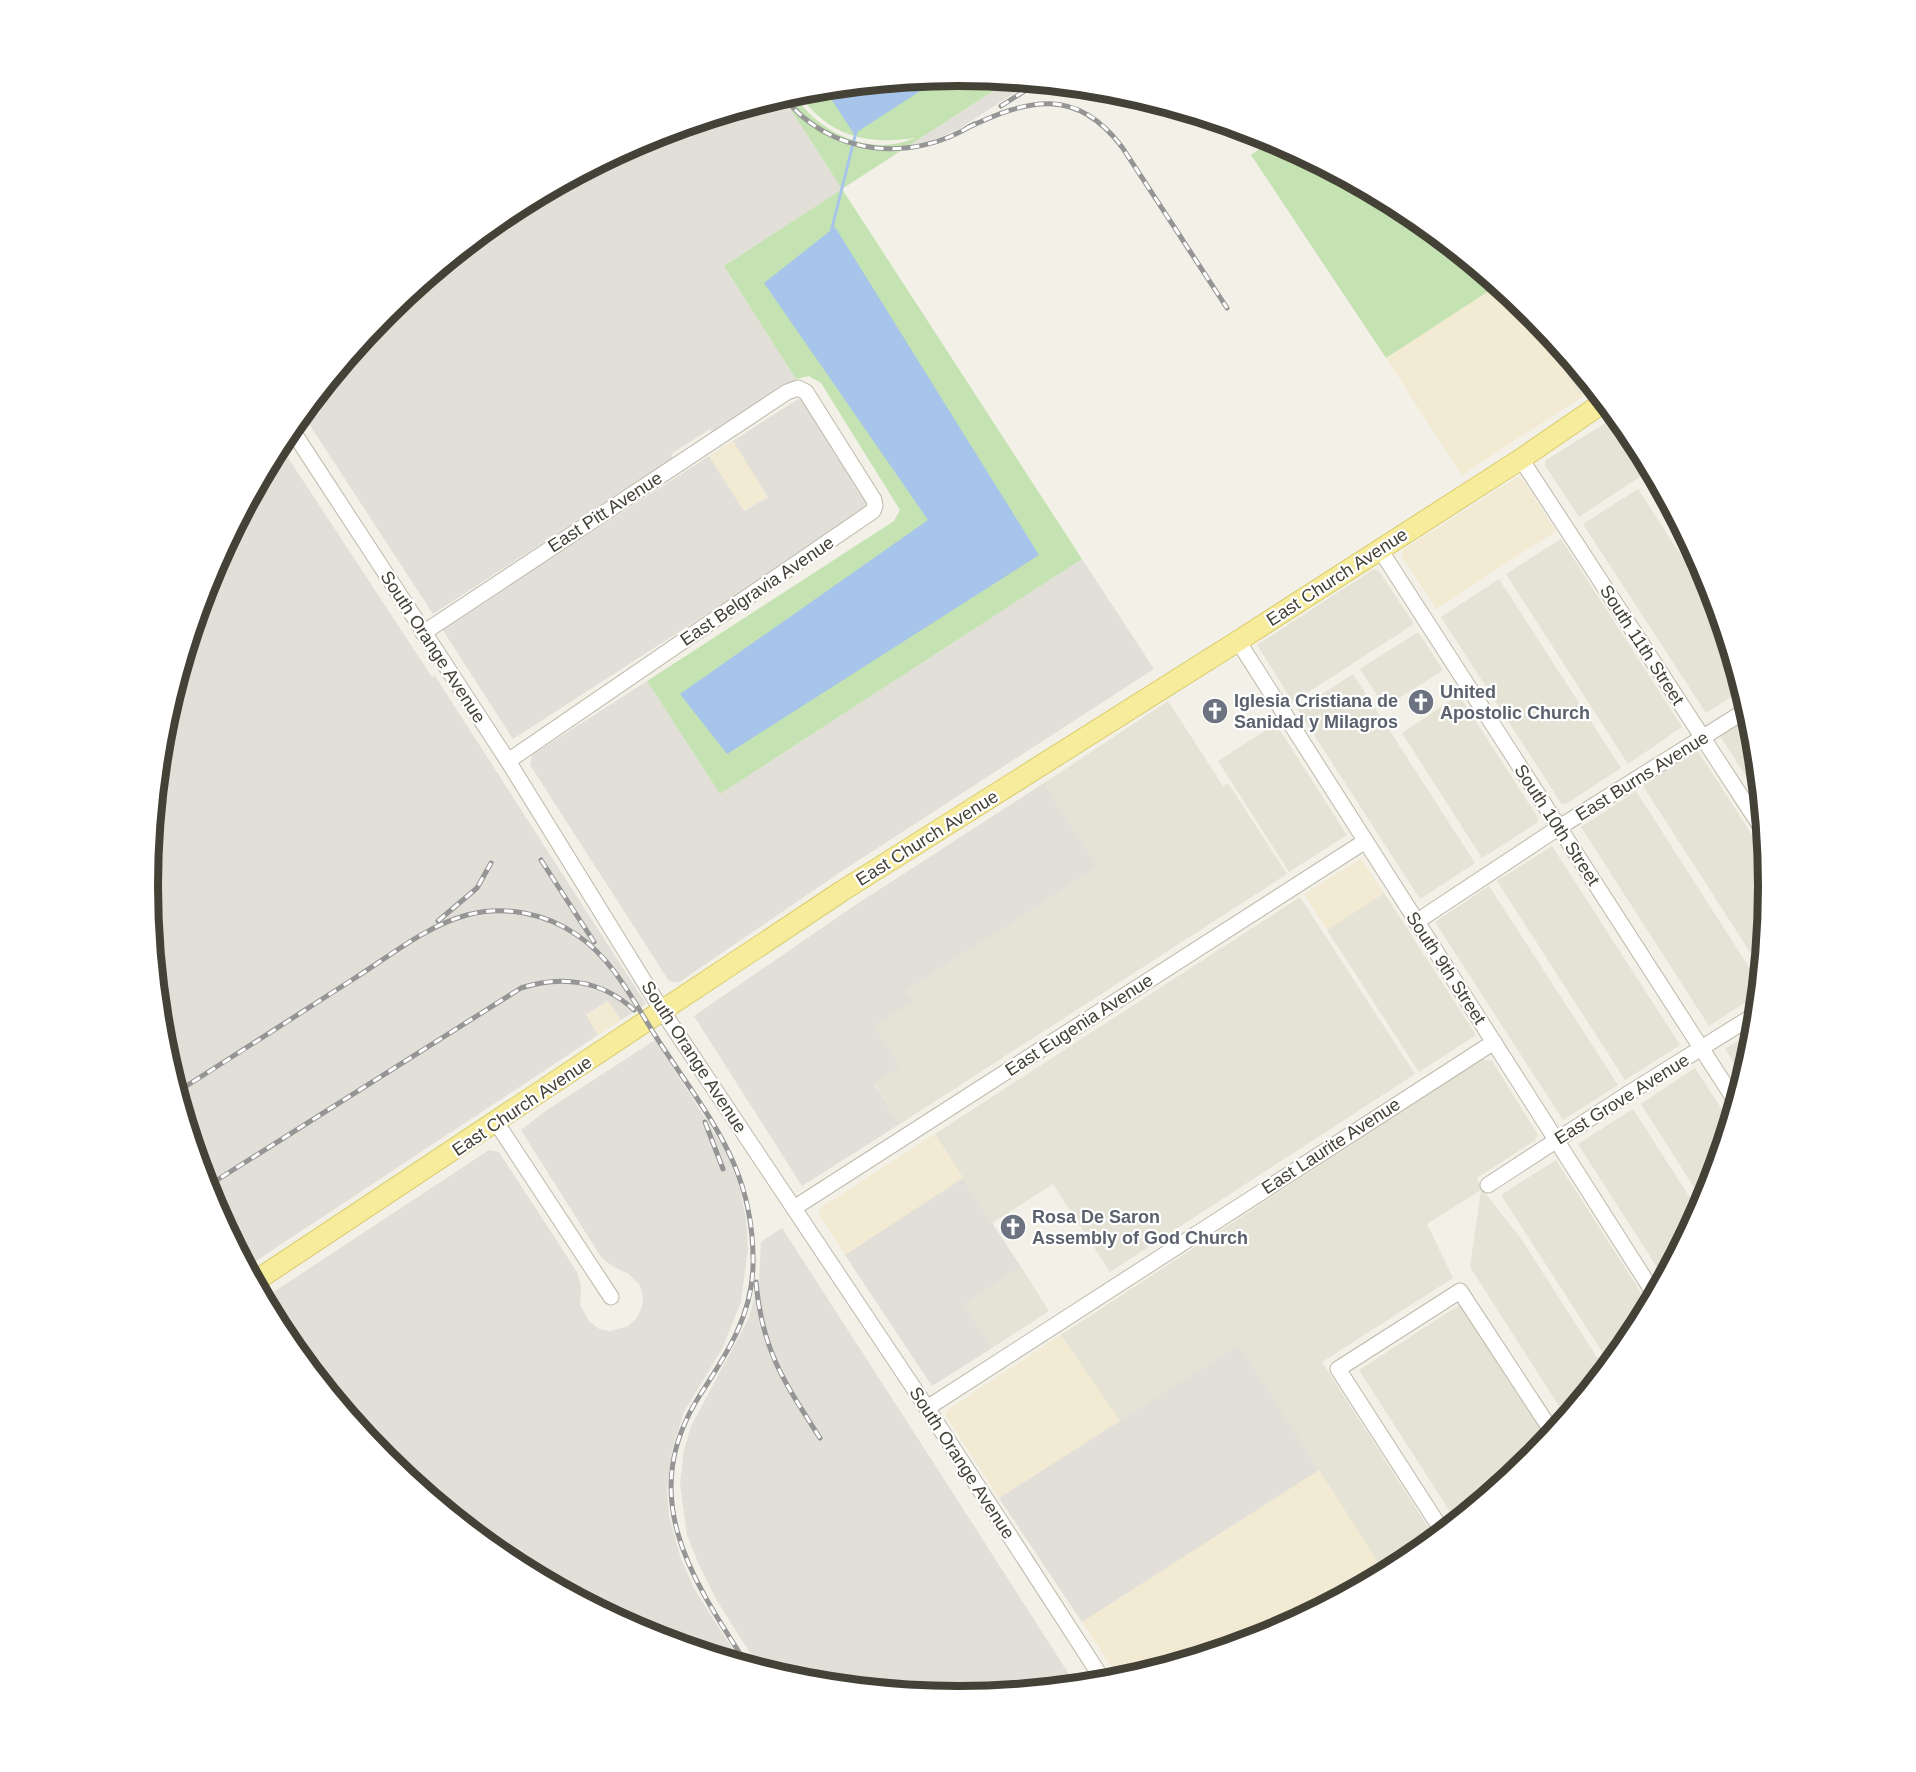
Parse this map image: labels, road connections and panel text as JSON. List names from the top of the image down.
{
  "streets": {
    "main road": ["East Church Avenue"],
    "street": [
      "East Pitt Avenue",
      "East Belgravia Avenue",
      "South 11th Street",
      "South Orange Avenue",
      "East Burns Avenue",
      "South 10th Street",
      "South 9th Street",
      "East Eugenia Avenue",
      "East Grove Avenue",
      "East Laurite Avenue"
    ]
  },
  "crossings": [
    ["East Pitt Avenue", "East Belgravia Avenue"],
    ["East Pitt Avenue", "South Orange Avenue"],
    ["East Church Avenue", "South 11th Street"],
    ["East Church Avenue", "South Orange Avenue"],
    ["East Church Avenue", "South 10th Street"],
    ["East Church Avenue", "South 9th Street"],
    ["East Belgravia Avenue", "South Orange Avenue"],
    ["South 11th Street", "East Burns Avenue"],
    ["South Orange Avenue", "East Eugenia Avenue"],
    ["South Orange Avenue", "East Laurite Avenue"],
    ["East Burns Avenue", "South 10th Street"],
    ["East Burns Avenue", "South 9th Street"],
    ["South 10th Street", "East Grove Avenue"],
    ["South 9th Street", "East Eugenia Avenue"],
    ["South 9th Street", "East Grove Avenue"],
    ["South 9th Street", "East Laurite Avenue"]
  ],
  "places": {
    "church": ["United Apostolic Church", "Iglesia Cristiana de Sanidad y Milagros", "Rosa De Saron Assembly of God Church"]
  }
}
